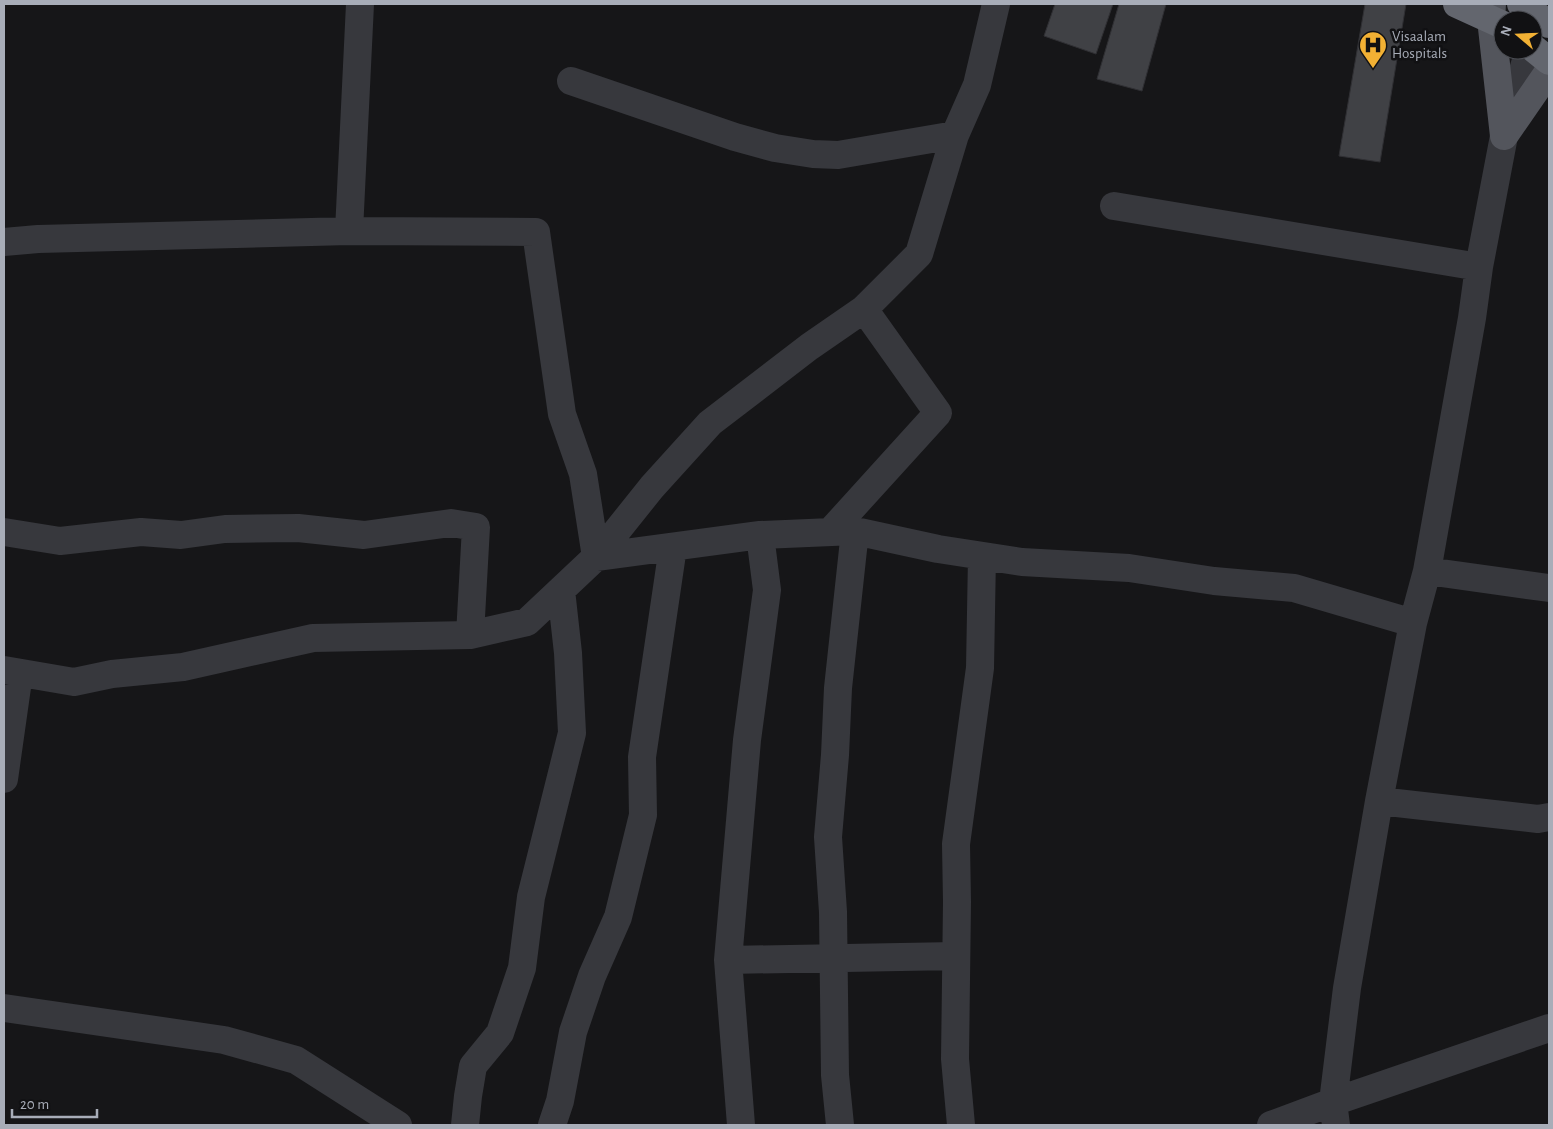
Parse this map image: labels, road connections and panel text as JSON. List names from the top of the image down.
{
  "places": {
    "hospital": ["Visaalam Hospitals"]
  },
  "scale_bar": "20 m",
  "north": "left"
}
